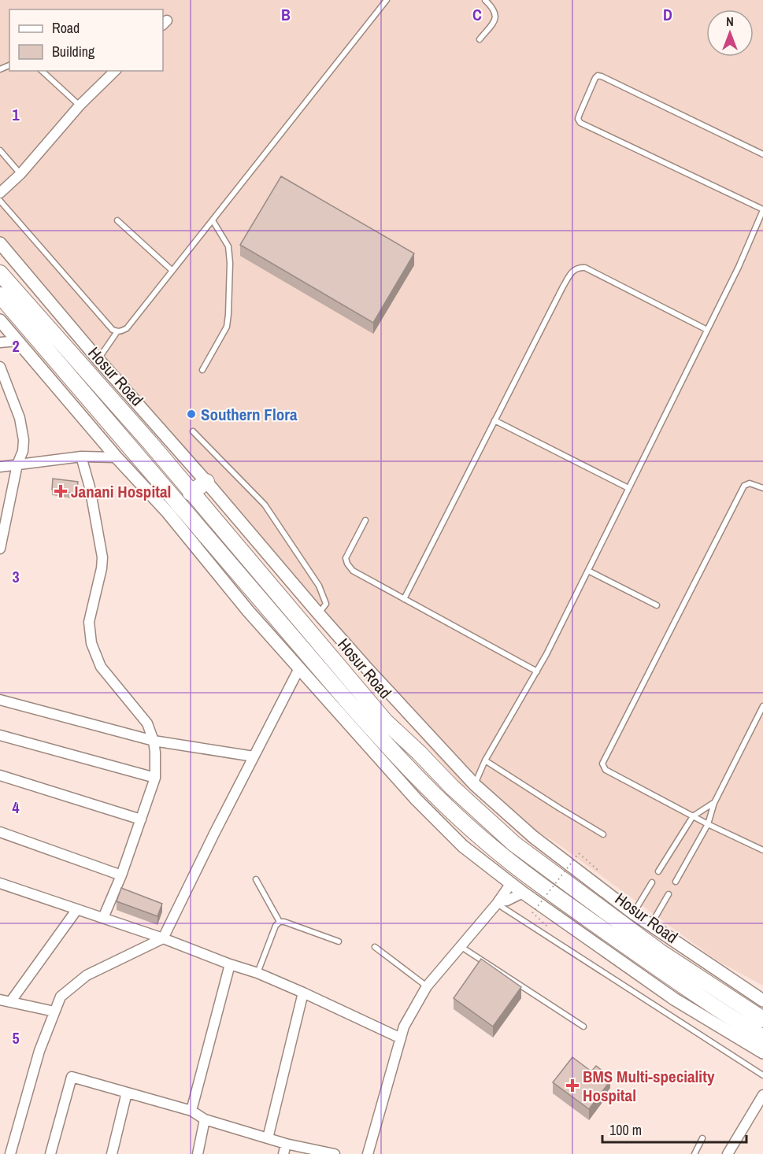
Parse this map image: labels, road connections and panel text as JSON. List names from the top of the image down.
{
  "streets": {
    "highway": ["Hosur Road"]
  },
  "places": {
    "other": ["Southern Flora"],
    "health": ["Janani Hospital", "BMS Multi-speciality Hospital"]
  },
  "legend": ["Road", "Building"],
  "scale_bar": "100 m",
  "north": "top",
  "grid": {
    "columns": ["B", "C", "D"],
    "rows": [
      "1",
      "2",
      "3",
      "4",
      "5"
    ]
  }
}
